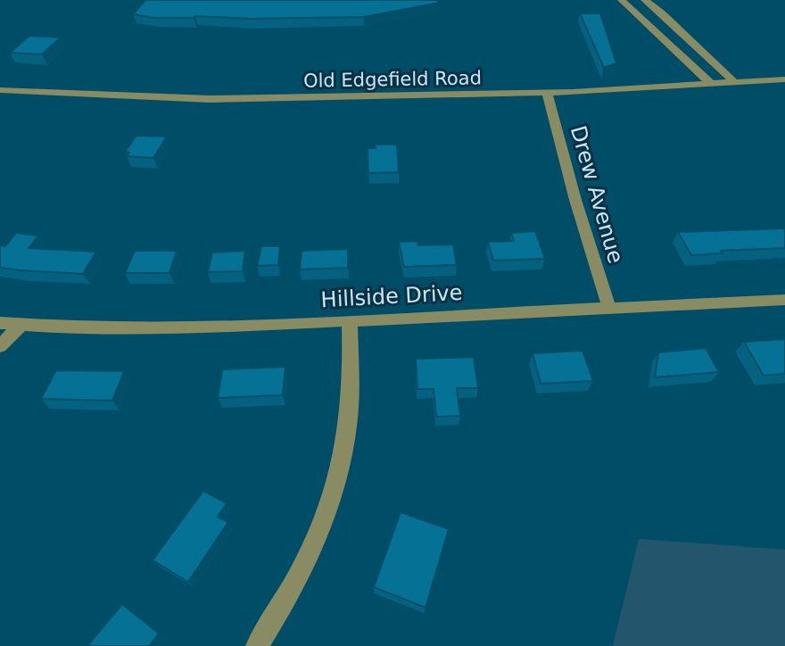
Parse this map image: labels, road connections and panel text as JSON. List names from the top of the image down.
{
  "streets": {
    "street": ["Old Edgefield Road", "Drew Avenue", "Hillside Drive"]
  },
  "crossings": [
    ["Old Edgefield Road", "Drew Avenue"],
    ["Drew Avenue", "Hillside Drive"]
  ]
}
